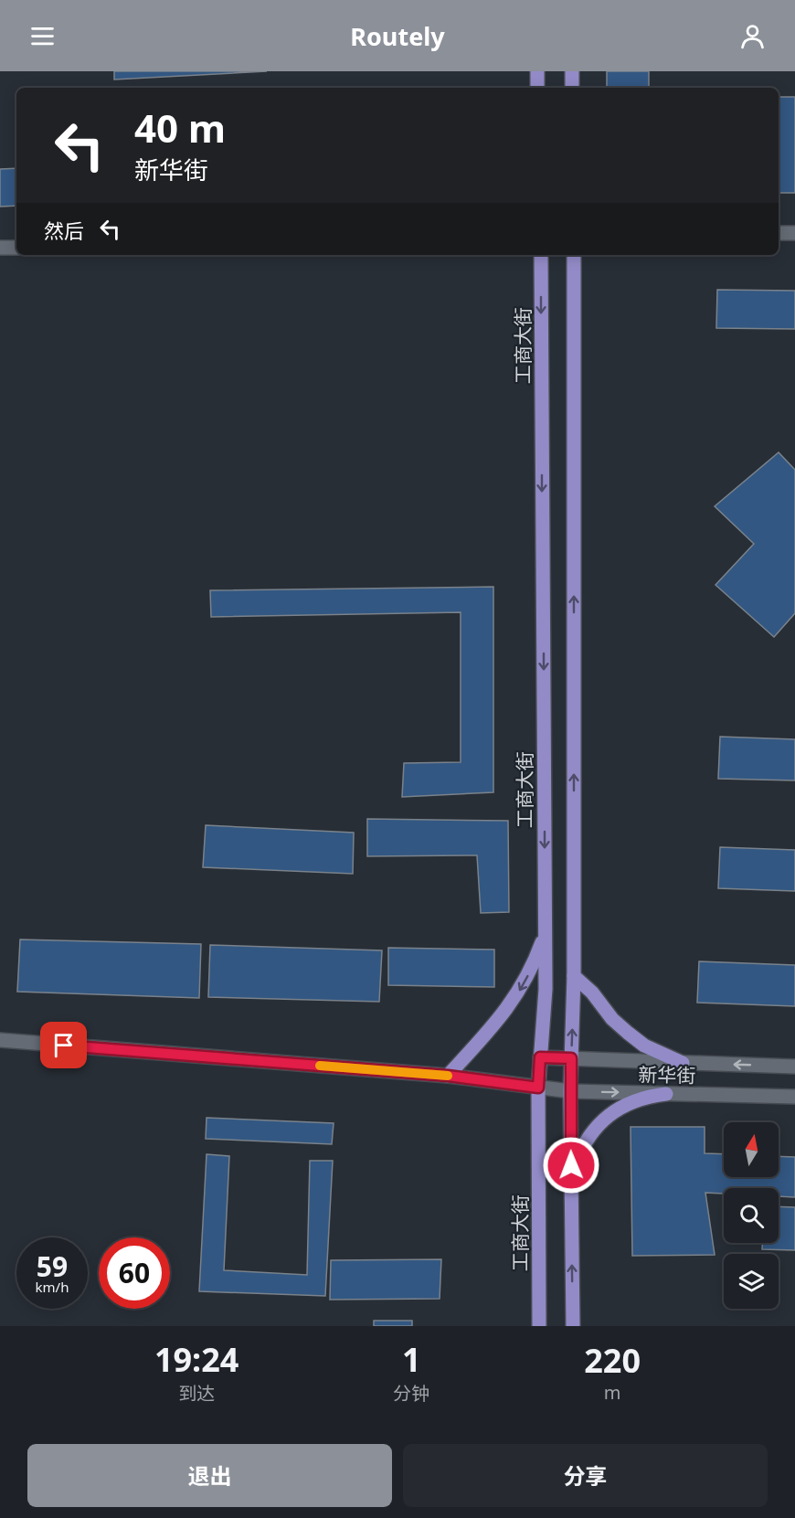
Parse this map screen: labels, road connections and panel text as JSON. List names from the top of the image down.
{
  "streets": {
    "main road": ["工商大街"],
    "street": ["新华街"]
  },
  "crossings": [
    ["工商大街", "新华街"]
  ],
  "north": "top",
  "page": {
    "header": "Routely",
    "turn": ["40 m", "新华街"],
    "then": "然后",
    "speed": "59 km/h",
    "limit": "60",
    "eta": [
      "19:24",
      "到达",
      "1",
      "分钟",
      "220",
      "m"
    ],
    "buttons": ["退出", "分享"]
  }
}
